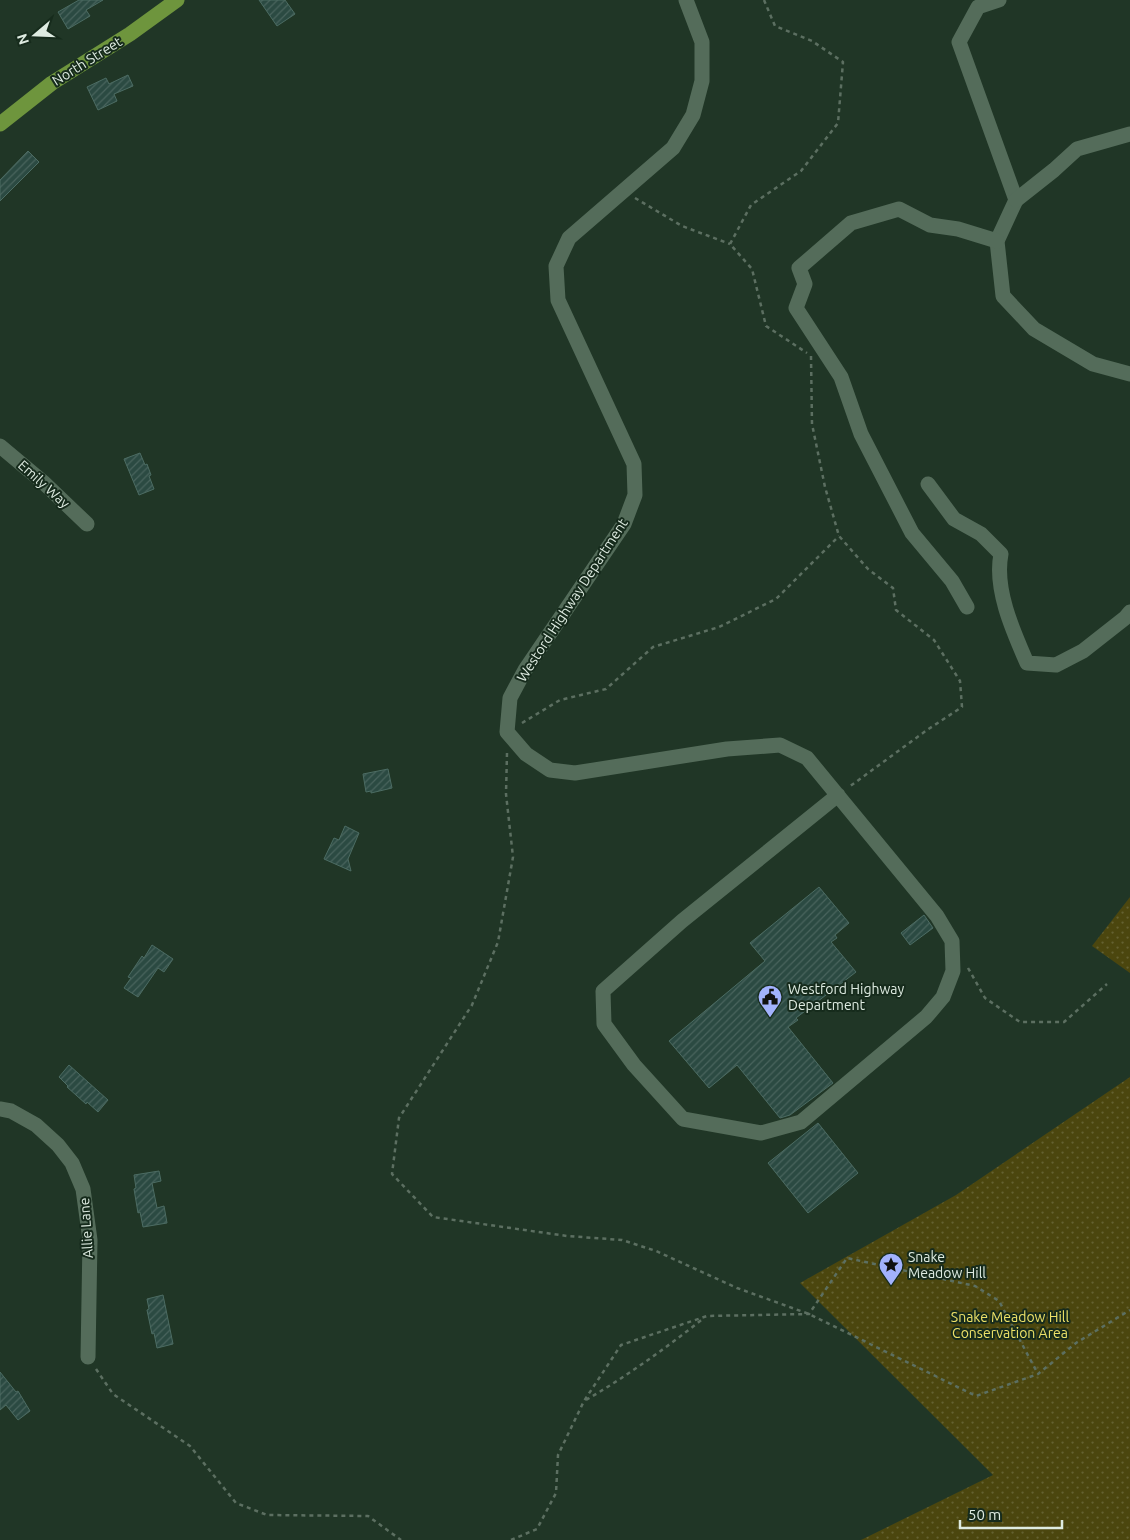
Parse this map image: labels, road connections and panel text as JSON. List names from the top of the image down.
{
  "streets": {
    "main road": ["North Street"],
    "street": ["Emily Way", "Westord Highway Department", "Allie Lane"]
  },
  "parks": ["Snake Meadow Hill Conservation Area"],
  "places": {
    "public building": ["Westford Highway Department"],
    "place": ["Snake Meadow Hill"]
  },
  "scale_bar": "50 m",
  "north": "left"
}
